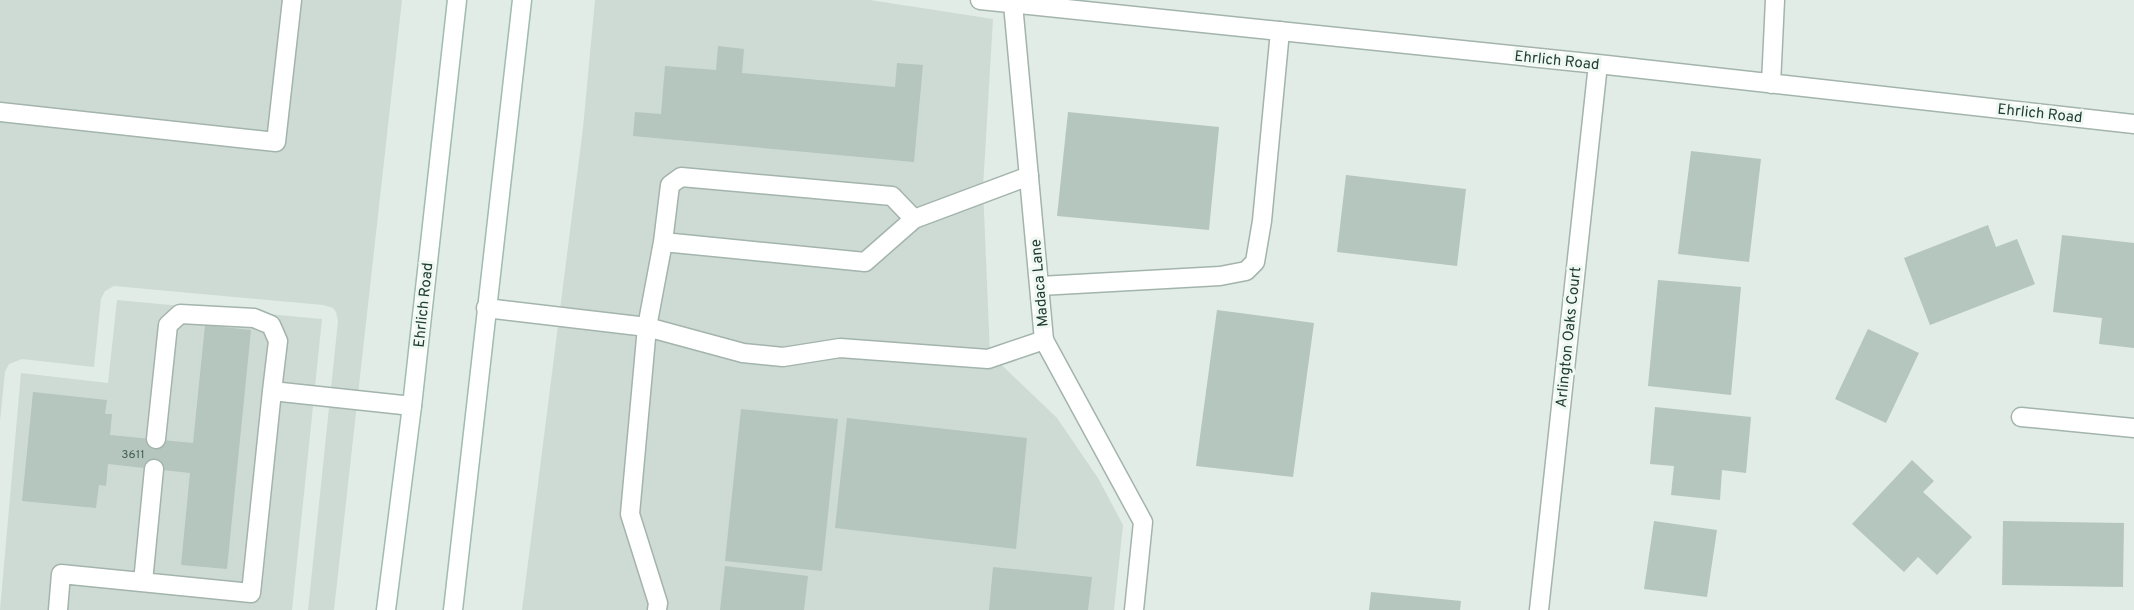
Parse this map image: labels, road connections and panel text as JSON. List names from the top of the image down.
{
  "streets": {
    "street": ["Ehrlich Road", "Madaca Lane", "Arlington Oaks Court"]
  },
  "crossings": [
    ["Ehrlich Road", "Madaca Lane"],
    ["Ehrlich Road", "Arlington Oaks Court"]
  ],
  "house_numbers": ["3611"]
}
